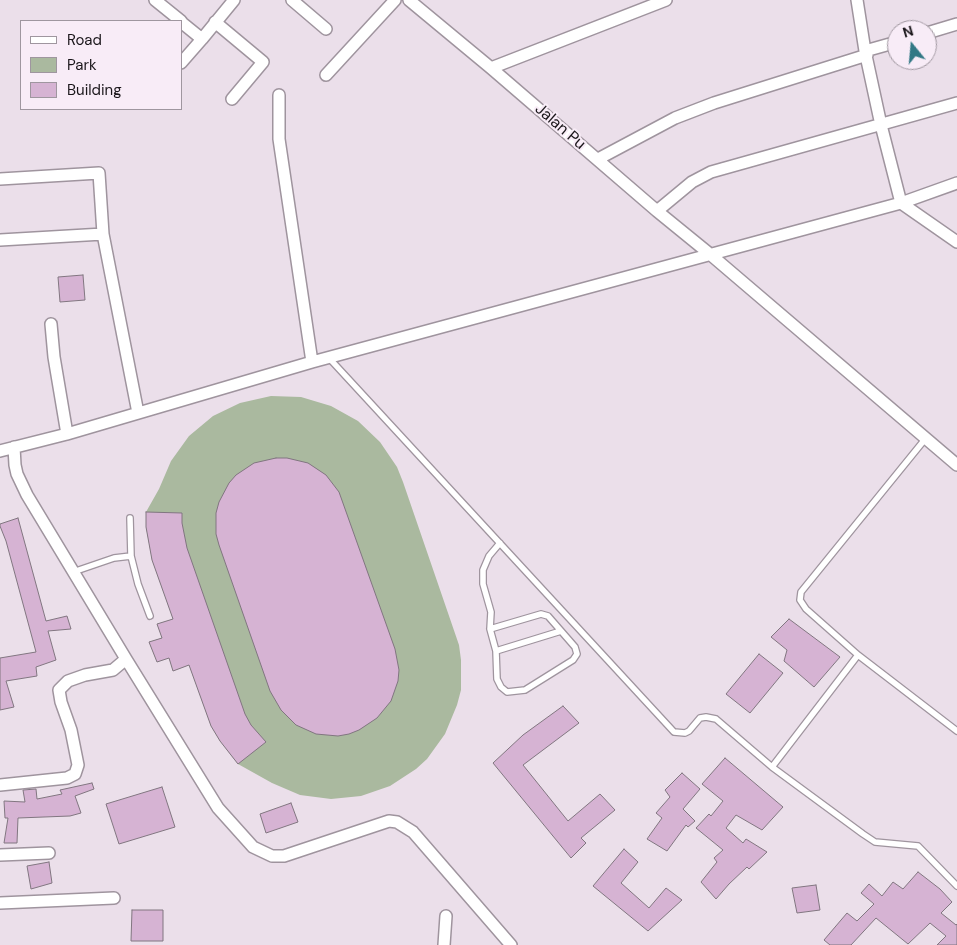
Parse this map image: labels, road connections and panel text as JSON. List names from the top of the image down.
{
  "streets": {
    "street": ["Jalan Pu"]
  },
  "legend": ["Road", "Park", "Building"],
  "north": "top"
}
